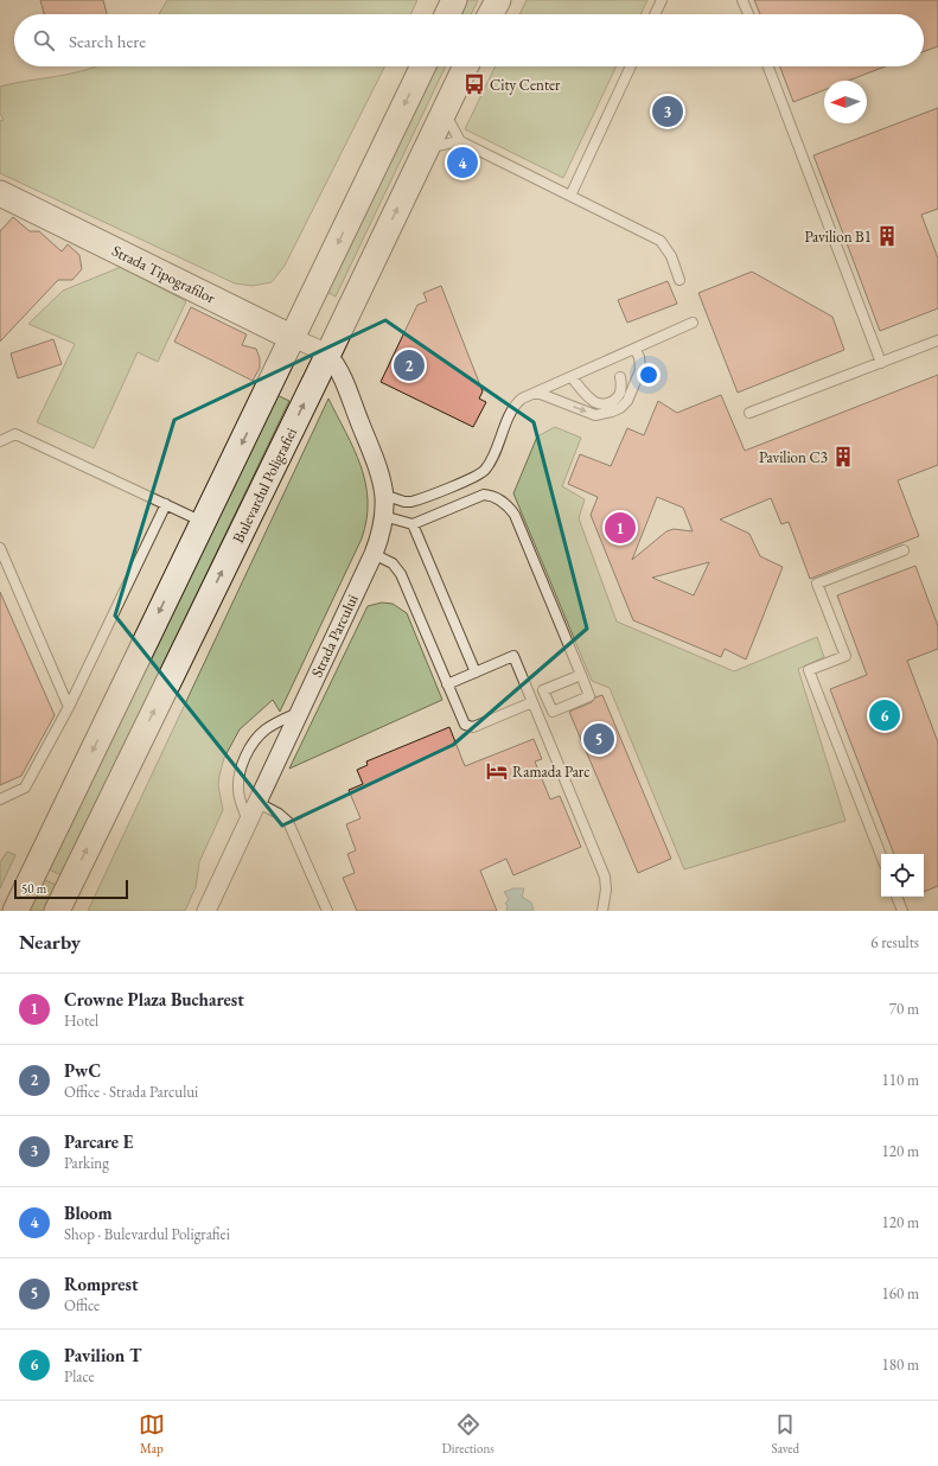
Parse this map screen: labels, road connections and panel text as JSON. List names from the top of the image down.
{
  "streets": {
    "main road": ["Strada Tipografilor", "Bulevardul Poligrafiei"],
    "street": ["Strada Parcului"]
  },
  "crossings": [
    ["Strada Tipografilor", "Bulevardul Poligrafiei"],
    ["Strada Tipografilor", "Strada Parcului"],
    ["Bulevardul Poligrafiei", "Strada Parcului"]
  ],
  "places": {
    "bus stop": ["City Center"],
    "building": ["Pavilion B1", "Pavilion C3"],
    "hotel": ["Ramada Parc"]
  },
  "scale_bar": "50 m",
  "north": "left",
  "page": {
    "search": "Search here",
    "pins": [
      "3",
      "4",
      "2",
      "1",
      "6",
      "5"
    ],
    "scale": "50 m",
    "heading": ["Nearby", "6 results"],
    "list": [
      {
        "mark": "1",
        "name": "Crowne Plaza Bucharest",
        "note": "Hotel",
        "value": "70 m"
      },
      {
        "mark": "2",
        "name": "PwC",
        "note": "Office · Strada Parcului",
        "value": "110 m"
      },
      {
        "mark": "3",
        "name": "Parcare E",
        "note": "Parking",
        "value": "120 m"
      },
      {
        "mark": "4",
        "name": "Bloom",
        "note": "Shop · Bulevardul Poligrafiei",
        "value": "120 m"
      },
      {
        "mark": "5",
        "name": "Romprest",
        "note": "Office",
        "value": "160 m"
      },
      {
        "mark": "6",
        "name": "Pavilion T",
        "note": "Place",
        "value": "180 m"
      }
    ],
    "nav": ["Map", "Directions", "Saved"]
  }
}
